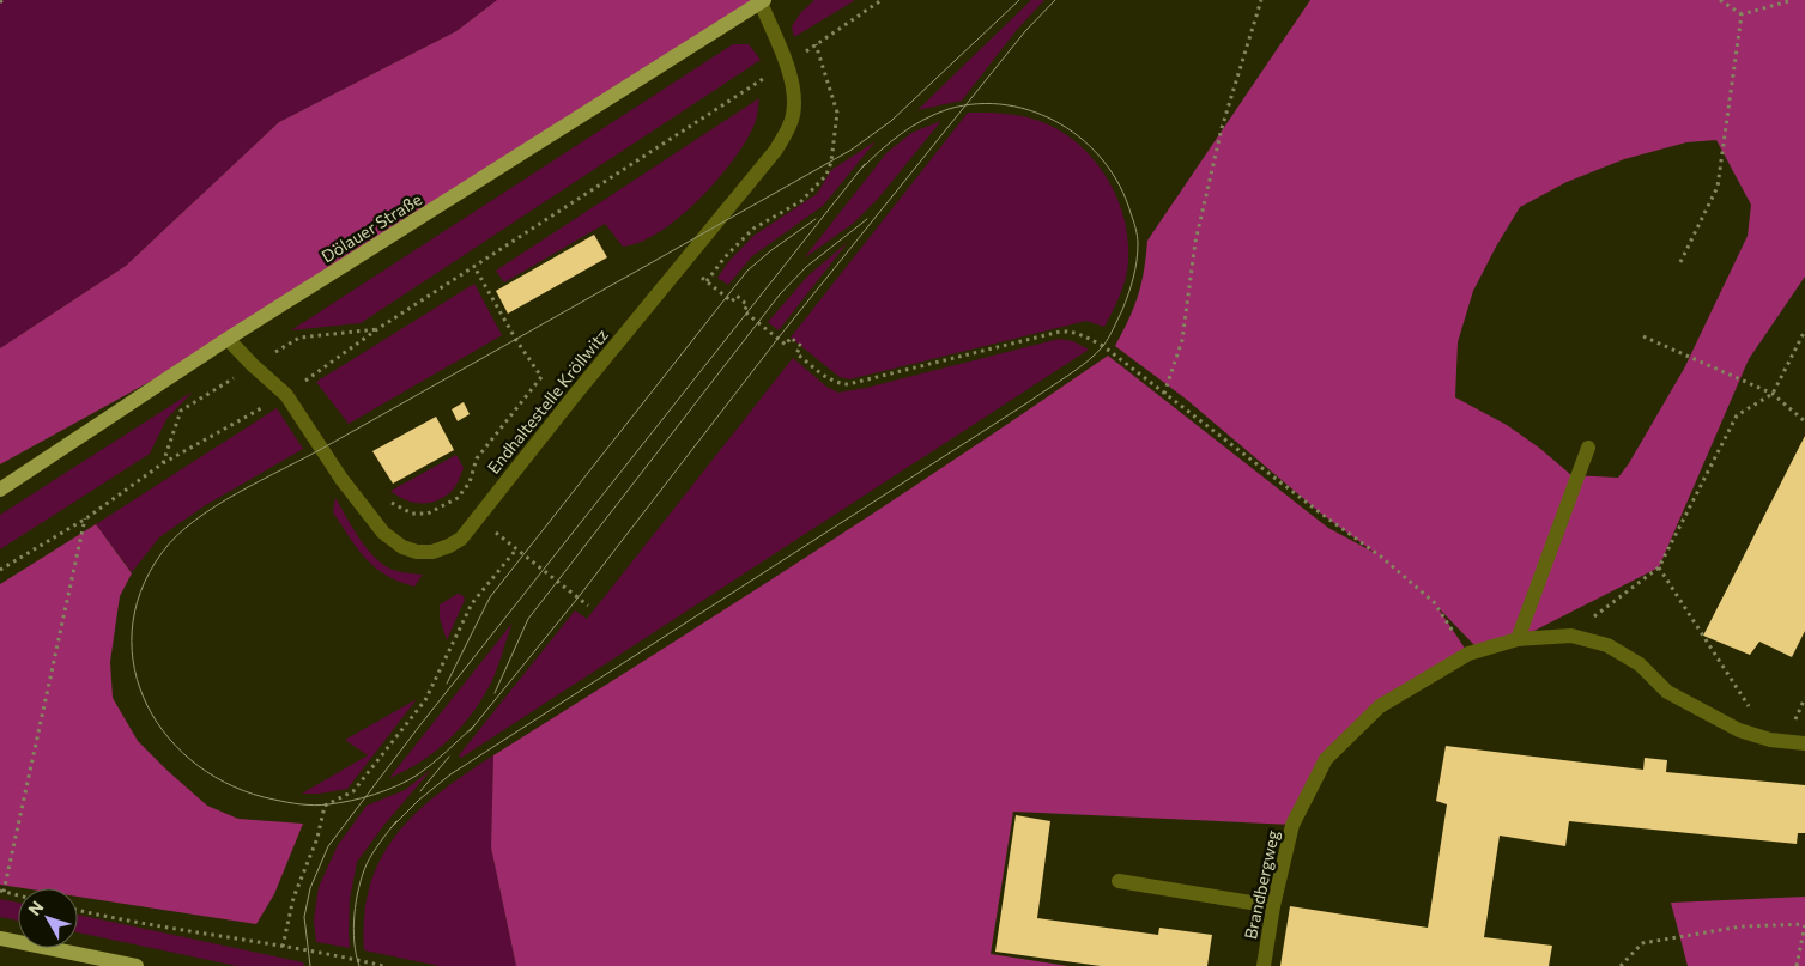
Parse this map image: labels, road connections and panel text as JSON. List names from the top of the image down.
{
  "streets": {
    "main road": ["Dölauer Straße"],
    "lane": ["Endhaltestelle Kröllwitz", "Brandbergweg"]
  },
  "crossings": [
    ["Dölauer Straße", "Endhaltestelle Kröllwitz"]
  ],
  "north": "top left"
}
